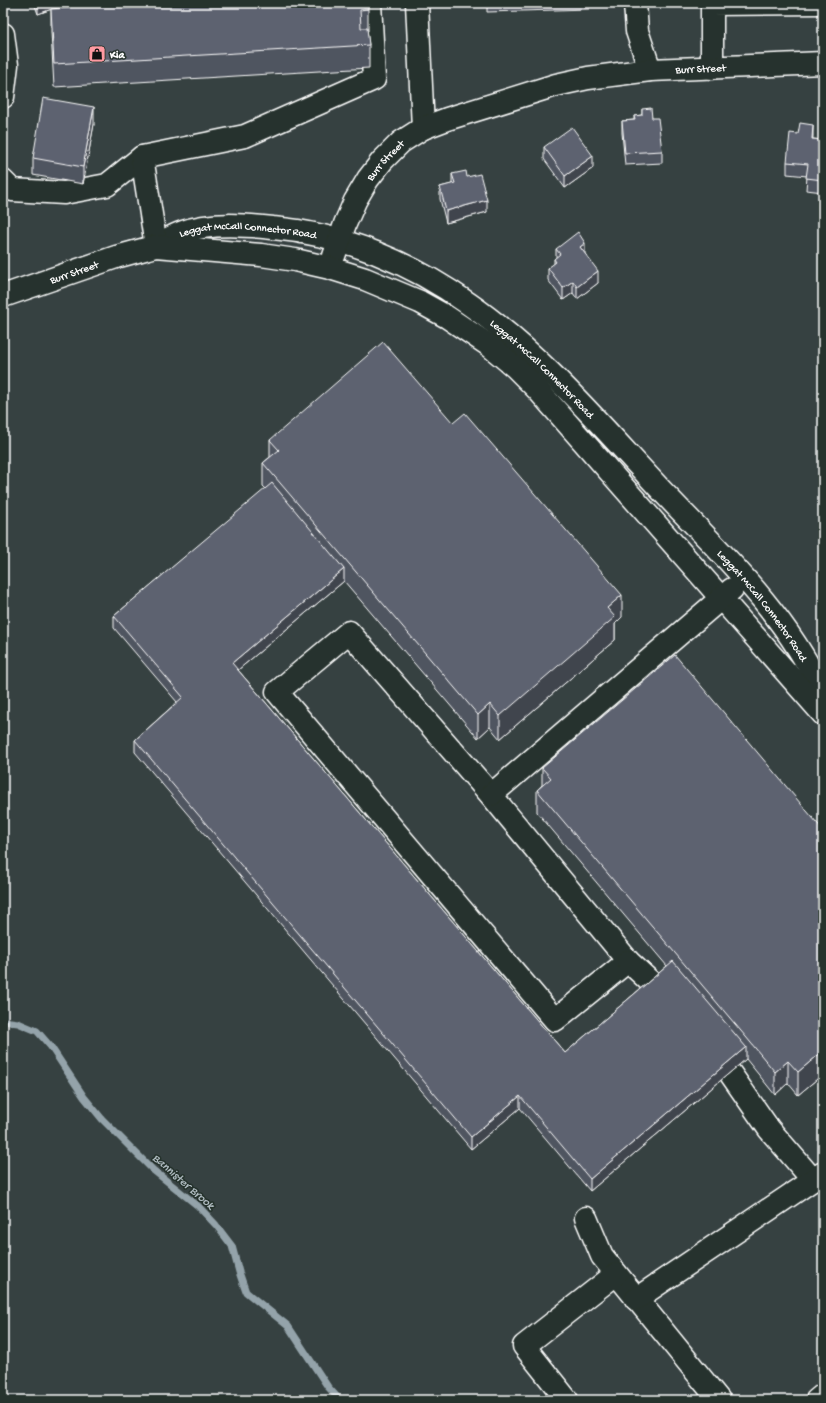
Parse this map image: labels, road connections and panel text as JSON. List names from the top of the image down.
{
  "streets": {
    "street": ["Burr Street", "Leggat McCall Connector Road"]
  },
  "crossings": [
    ["Burr Street", "Leggat McCall Connector Road"]
  ],
  "water": ["Bannister Brook"],
  "places": {
    "shop": ["Kia"]
  }
}
